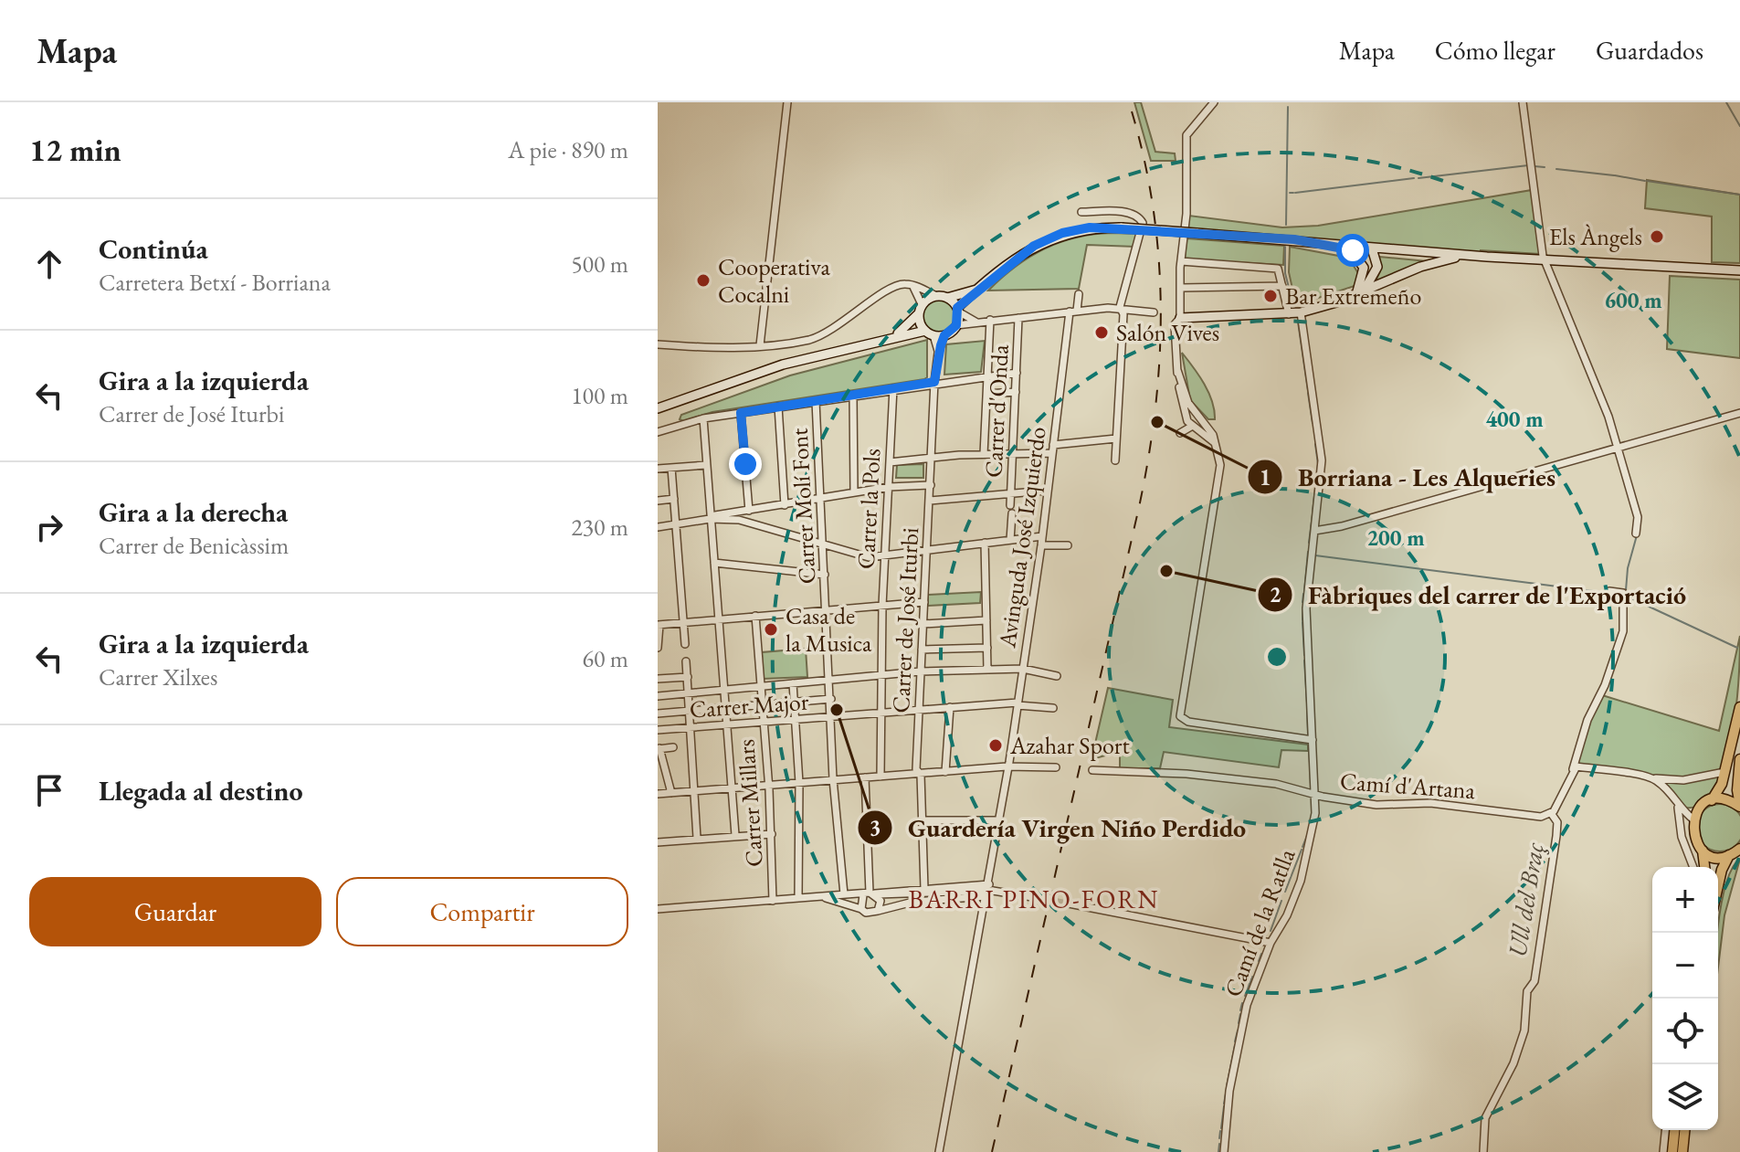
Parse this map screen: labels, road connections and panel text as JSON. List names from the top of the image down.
{
  "streets": {
    "street": [
      "Carrer d'Onda",
      "Carrer Molí Font",
      "Carrer la Pols",
      "Avinguda José Izquierdo",
      "Carrer de José Iturbi",
      "Carrer Major",
      "Camí d'Artana",
      "Carrer Millars",
      "Camí de la Ratlla"
    ]
  },
  "crossings": [
    ["Carrer Molí Font", "Carrer Major"],
    ["Carrer la Pols", "Carrer Major"],
    ["Avinguda José Izquierdo", "Carrer Major"],
    ["Carrer de José Iturbi", "Carrer Major"],
    ["Carrer Major", "Carrer Millars"],
    ["Camí d'Artana", "Camí de la Ratlla"]
  ],
  "districts": ["BARRI PINO-FORN"],
  "water": ["Ull del Braç"],
  "places": [
    "Els Àngels",
    "Cooperativa Cocalni",
    "Bar Extremeño",
    "Salón Vives",
    "Borriana - Les Alqueries",
    "Fàbriques del carrer de l'Exportació",
    "Casa de la Musica",
    "Guardería Virgen Niño Perdido",
    "Azahar Sport"
  ],
  "page": {
    "header": "Mapa",
    "nav": ["Mapa", "Cómo llegar", "Guardados"],
    "heading": ["12 min", "A pie · 890 m"],
    "list": [
      ["Continúa", "Carretera Betxí - Borriana", "500 m"],
      ["Gira a la izquierda", "Carrer de José Iturbi", "100 m"],
      ["Gira a la derecha", "Carrer de Benicàssim", "230 m"],
      ["Gira a la izquierda", "Carrer Xilxes", "60 m"],
      "Llegada al destino"
    ],
    "buttons": ["Guardar", "Compartir"],
    "map_buttons": ["+", "−"]
  },
  "rings": ["600 m", "400 m", "200 m"]
}
